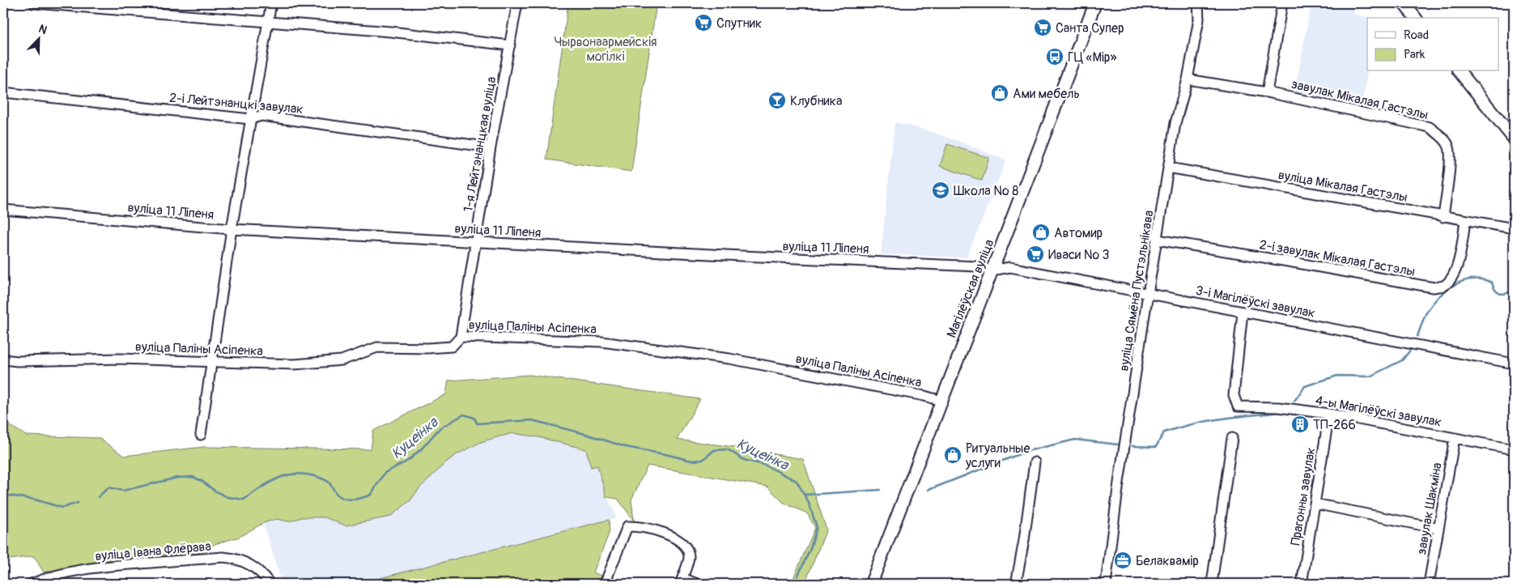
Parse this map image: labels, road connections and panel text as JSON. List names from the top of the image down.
{
  "streets": {
    "main road": ["Магілёўская вуліца"],
    "street": [
      "завулак Мікалая Гастэлы",
      "2-і Лейтэнанцкі завулак",
      "1-я Лейтэнанцкая вуліца",
      "вуліца Мікалая Гастэлы",
      "вуліца 11 Ліпеня",
      "2-і завулак Мікалая Гастэлы",
      "вуліца Сямёна Пустэльнікава",
      "3-і Магілёўскі завулак",
      "вуліца Паліны Асіпенка",
      "4-ы Магілёўскі завулак",
      "Прагонны завулак",
      "завулак Шакміна",
      "вуліца Івана Флёрава"
    ]
  },
  "crossings": [
    ["завулак Мікалая Гастэлы", "вуліца Мікалая Гастэлы"],
    ["завулак Мікалая Гастэлы", "вуліца Сямёна Пустэльнікава"],
    ["2-і Лейтэнанцкі завулак", "1-я Лейтэнанцкая вуліца"],
    ["1-я Лейтэнанцкая вуліца", "вуліца 11 Ліпеня"],
    ["1-я Лейтэнанцкая вуліца", "вуліца Паліны Асіпенка"],
    ["вуліца Мікалая Гастэлы", "2-і завулак Мікалая Гастэлы"],
    ["вуліца Мікалая Гастэлы", "вуліца Сямёна Пустэльнікава"],
    ["вуліца 11 Ліпеня", "Магілёўская вуліца"],
    ["вуліца 11 Ліпеня", "3-і Магілёўскі завулак"],
    ["2-і завулак Мікалая Гастэлы", "вуліца Сямёна Пустэльнікава"],
    ["Магілёўская вуліца", "3-і Магілёўскі завулак"],
    ["Магілёўская вуліца", "вуліца Паліны Асіпенка"],
    ["вуліца Сямёна Пустэльнікава", "3-і Магілёўскі завулак"],
    ["3-і Магілёўскі завулак", "4-ы Магілёўскі завулак"],
    ["4-ы Магілёўскі завулак", "Прагонны завулак"],
    ["4-ы Магілёўскі завулак", "завулак Шакміна"]
  ],
  "water": ["Куцеінка"],
  "parks": ["Чырвонаармейскія могілкі"],
  "places": {
    "supermarket": ["Спутник", "Санта Супер", "Иваси № 3"],
    "bus stop": ["ГЦ «Мір»"],
    "shop": ["Ами мебель", "Автомир", "Ритуальные услуги"],
    "bar": ["Клубника"],
    "school or university": ["Школа № 8"],
    "building": ["ТП-266"],
    "office": ["Белаквамір"]
  },
  "legend": ["Road", "Park"],
  "north": "top right"
}
